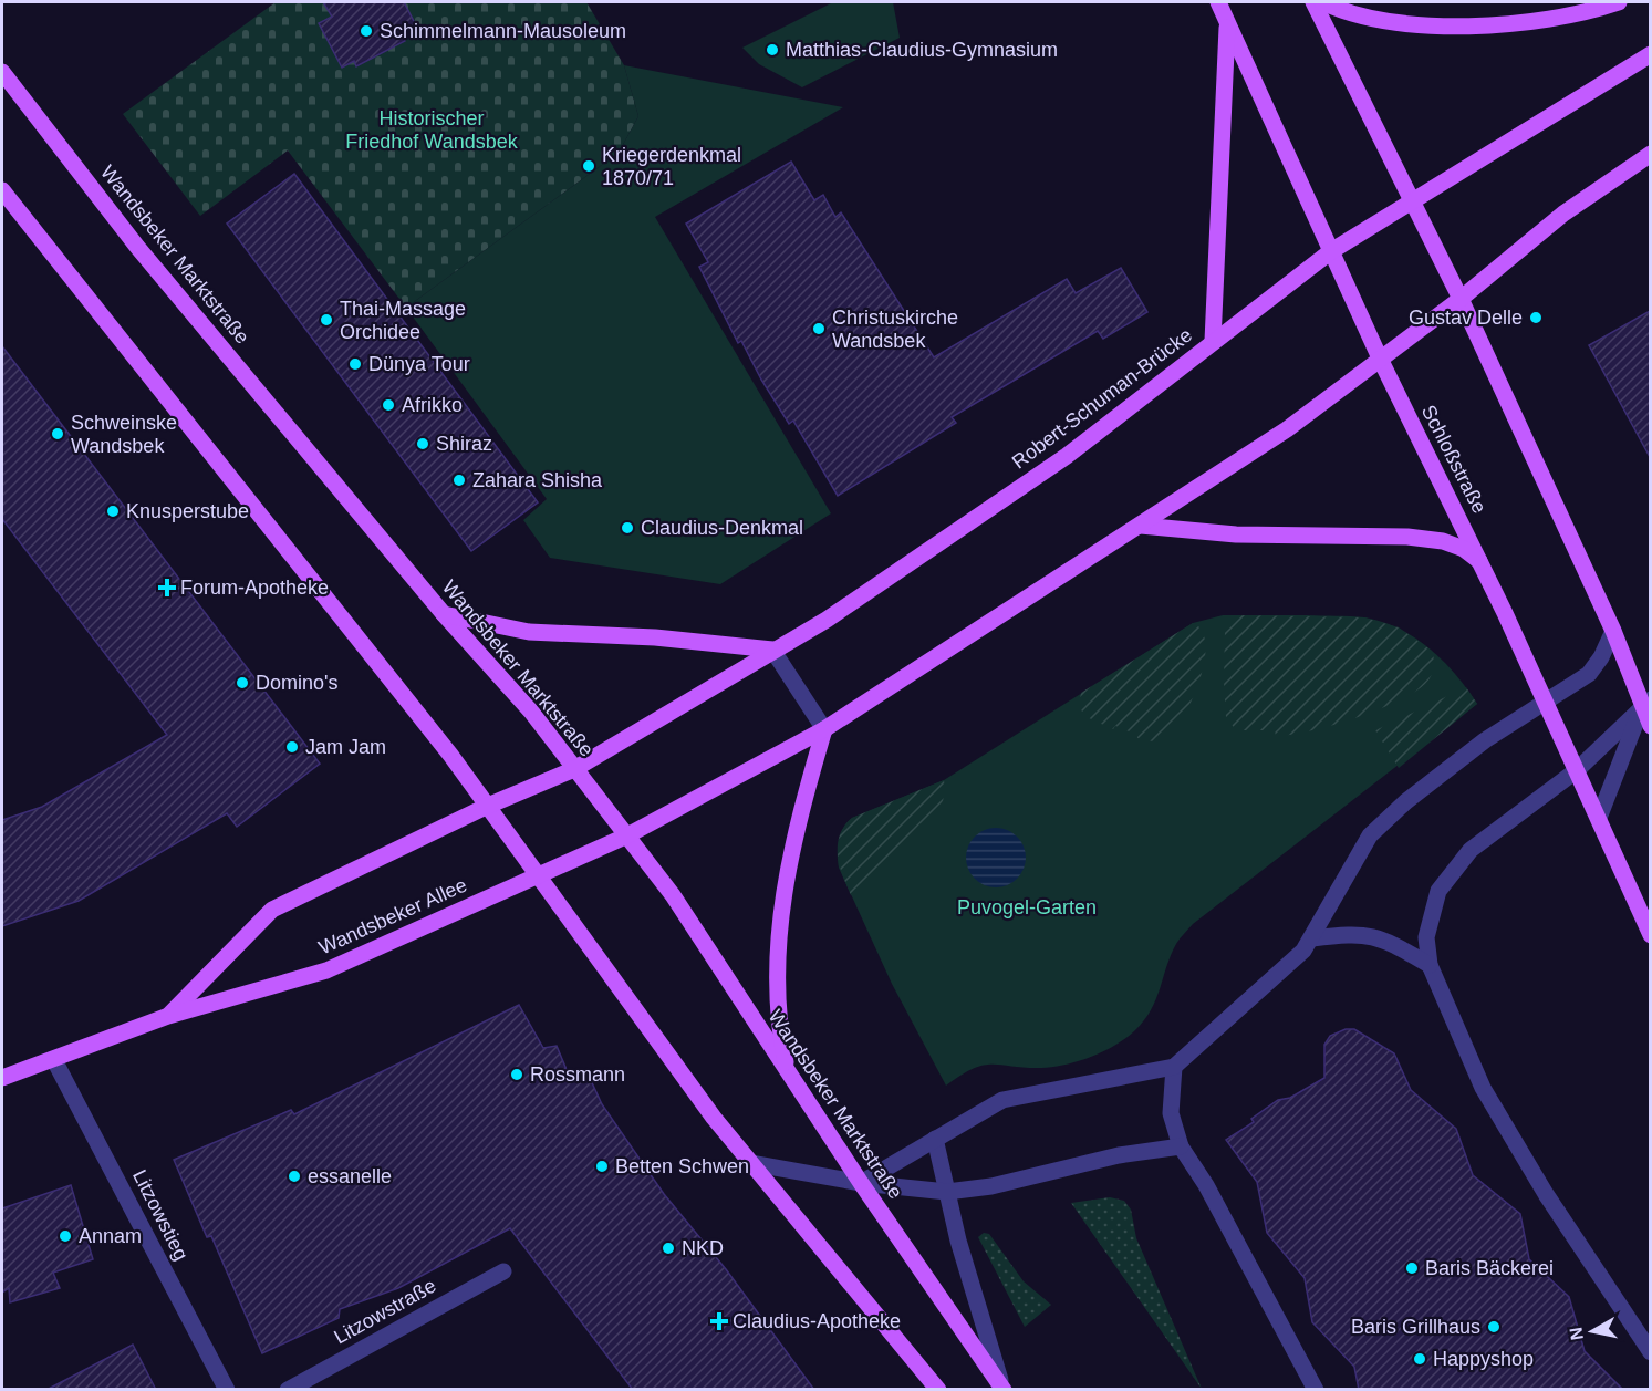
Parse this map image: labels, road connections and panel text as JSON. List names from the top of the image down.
{
  "streets": {
    "main road": [
      "Wandsbeker Marktstraße",
      "Robert-Schuman-Brücke",
      "Schloßstraße",
      "Wandsbeker Allee"
    ],
    "street": ["Litzowstieg", "Litzowstraße"]
  },
  "crossings": [
    ["Wandsbeker Marktstraße", "Robert-Schuman-Brücke"],
    ["Wandsbeker Marktstraße", "Wandsbeker Allee"],
    ["Robert-Schuman-Brücke", "Schloßstraße"],
    ["Robert-Schuman-Brücke", "Wandsbeker Allee"],
    ["Wandsbeker Allee", "Litzowstieg"]
  ],
  "parks": ["Historischer Friedhof Wandsbek", "Puvogel-Garten"],
  "places": {
    "other": [
      "Schimmelmann-Mausoleum",
      "Matthias-Claudius-Gymnasium",
      "Kriegerdenkmal 1870/71",
      "Gustav Delle",
      "Thai-Massage Orchidee",
      "Christuskirche Wandsbek",
      "Dünya Tour",
      "Afrikko",
      "Schweinske Wandsbek",
      "Shiraz",
      "Zahara Shisha",
      "Knusperstube",
      "Claudius-Denkmal",
      "Domino's",
      "Jam Jam",
      "Rossmann",
      "Betten Schwen",
      "essanelle",
      "Annam",
      "NKD",
      "Baris Bäckerei",
      "Baris Grillhaus",
      "Happyshop"
    ],
    "health": ["Forum-Apotheke", "Claudius-Apotheke"]
  },
  "north": "left"
}
